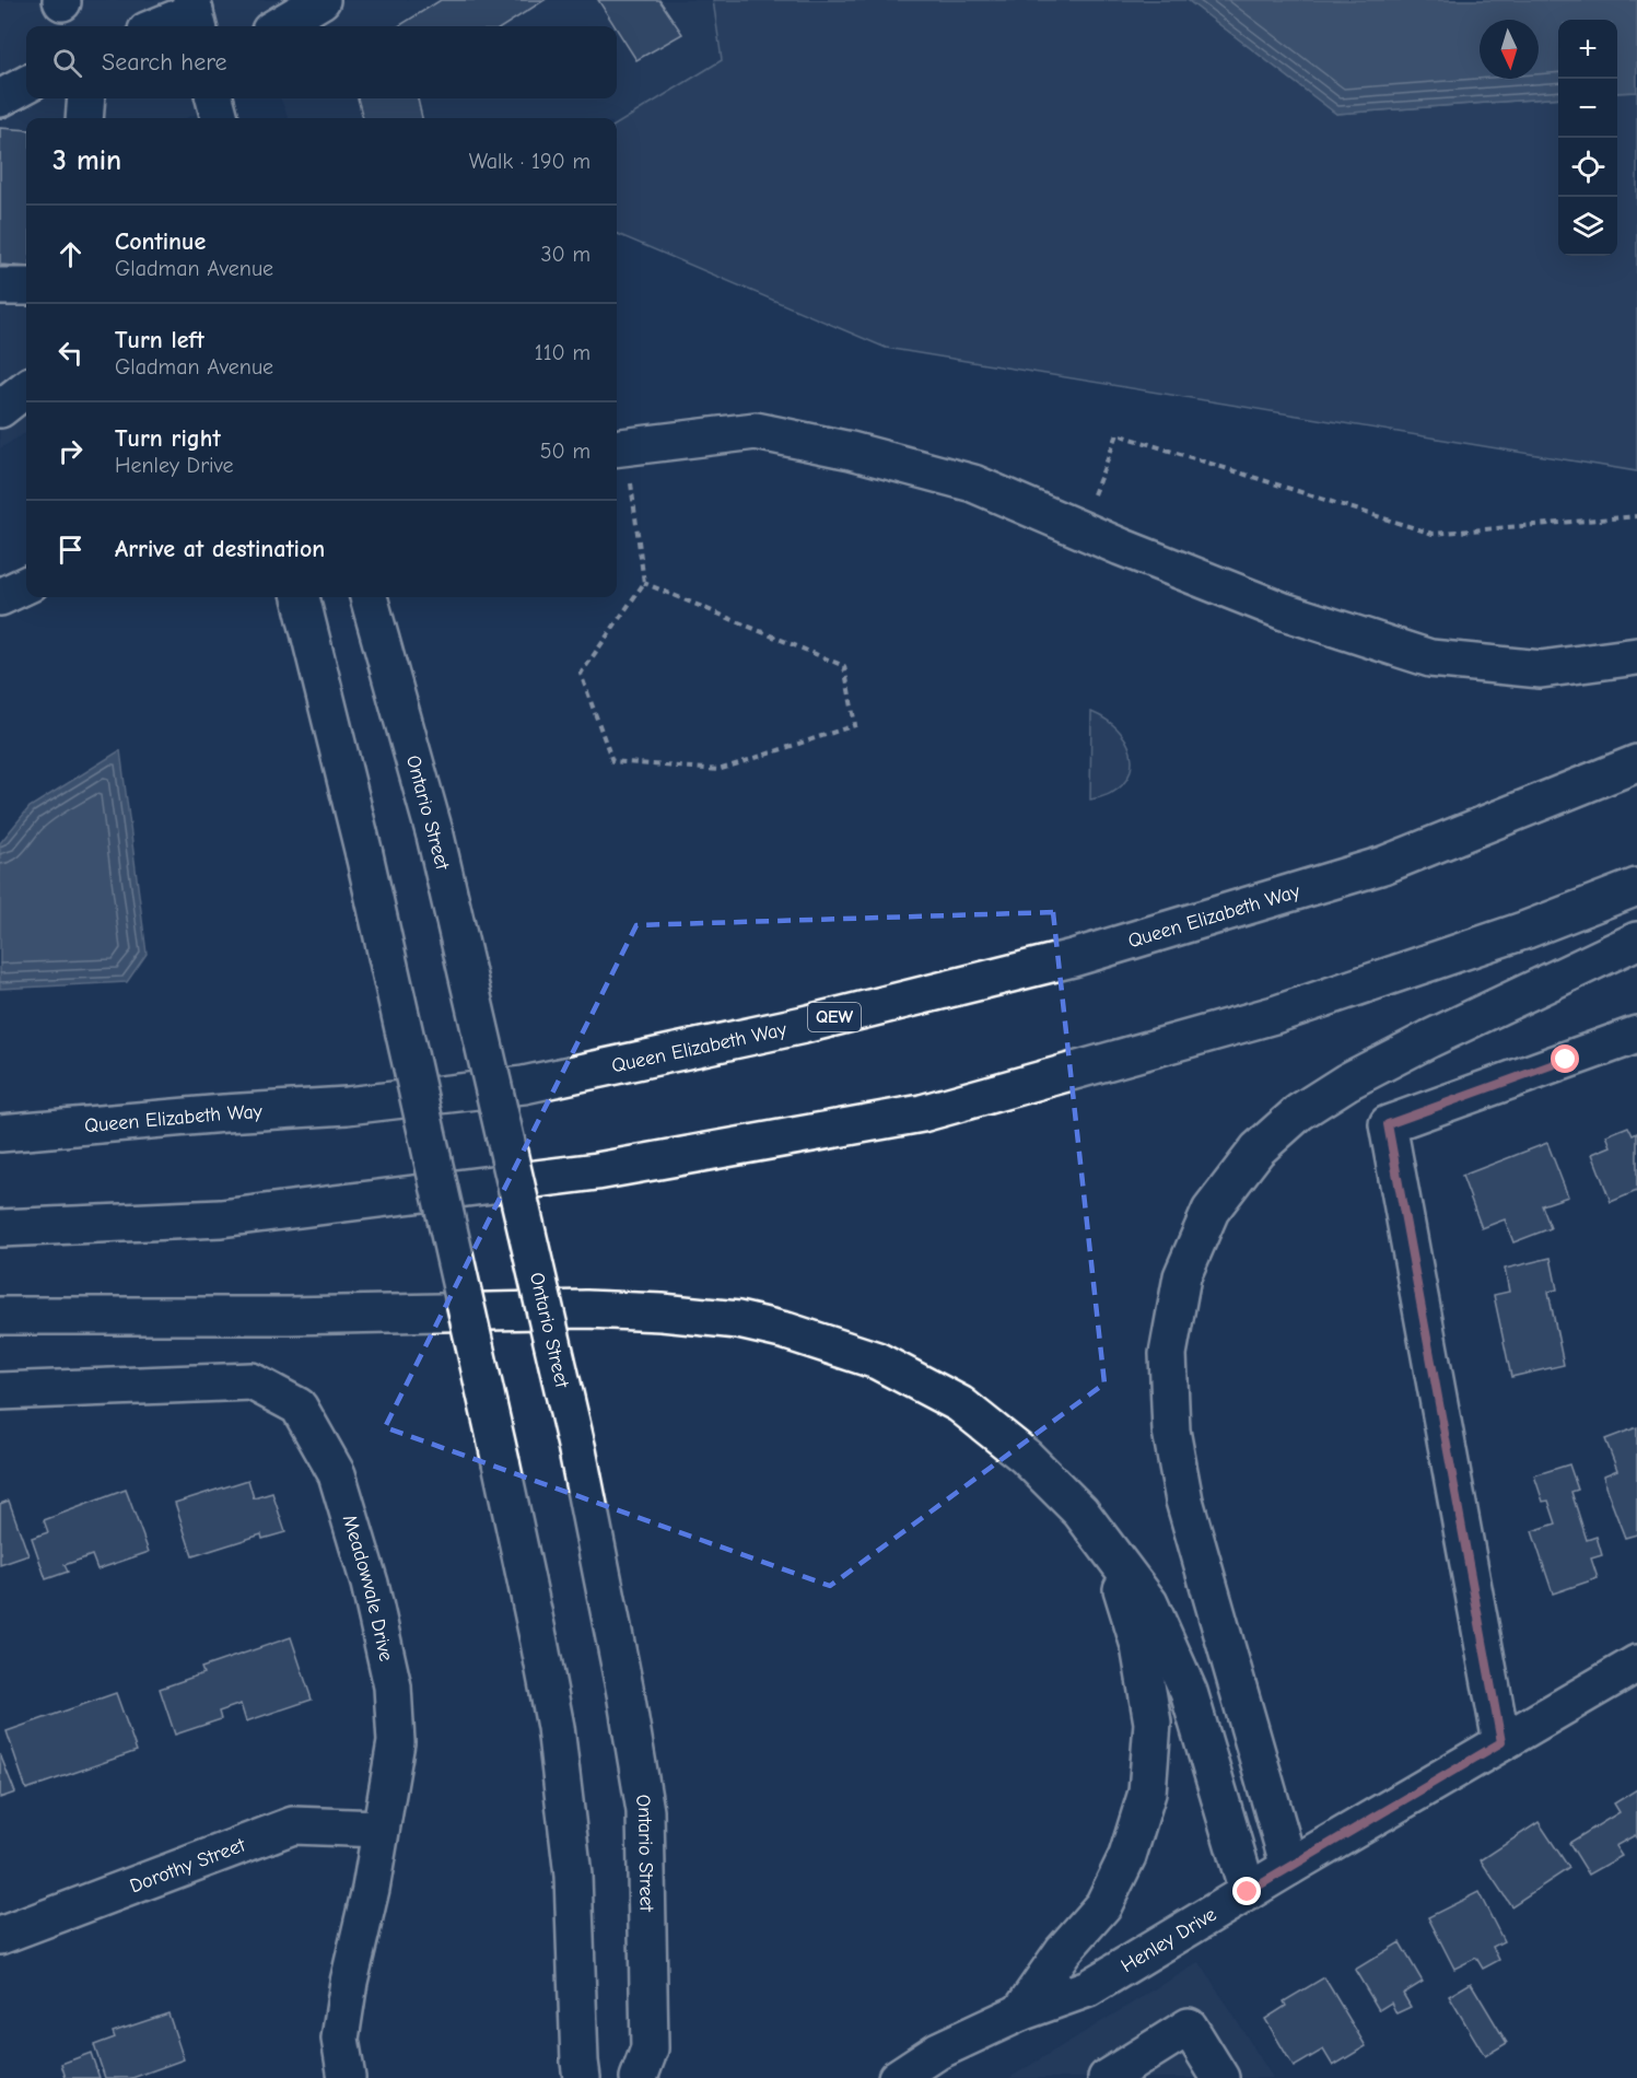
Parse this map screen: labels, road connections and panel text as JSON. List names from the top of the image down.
{
  "streets": {
    "main road": [
      "Ontario Street",
      "Queen Elizabeth Way",
      "QEW",
      "Meadowvale Drive",
      "Dorothy Street",
      "Henley Drive"
    ]
  },
  "crossings": [
    ["Meadowvale Drive", "Dorothy Street"]
  ],
  "north": "bottom",
  "page": {
    "map_buttons": ["+", "−"],
    "search": "Search here",
    "heading": ["3 min", "Walk · 190 m"],
    "list": [
      ["Continue", "Gladman Avenue", "30 m"],
      ["Turn left", "Gladman Avenue", "110 m"],
      ["Turn right", "Henley Drive", "50 m"],
      "Arrive at destination"
    ]
  }
}
